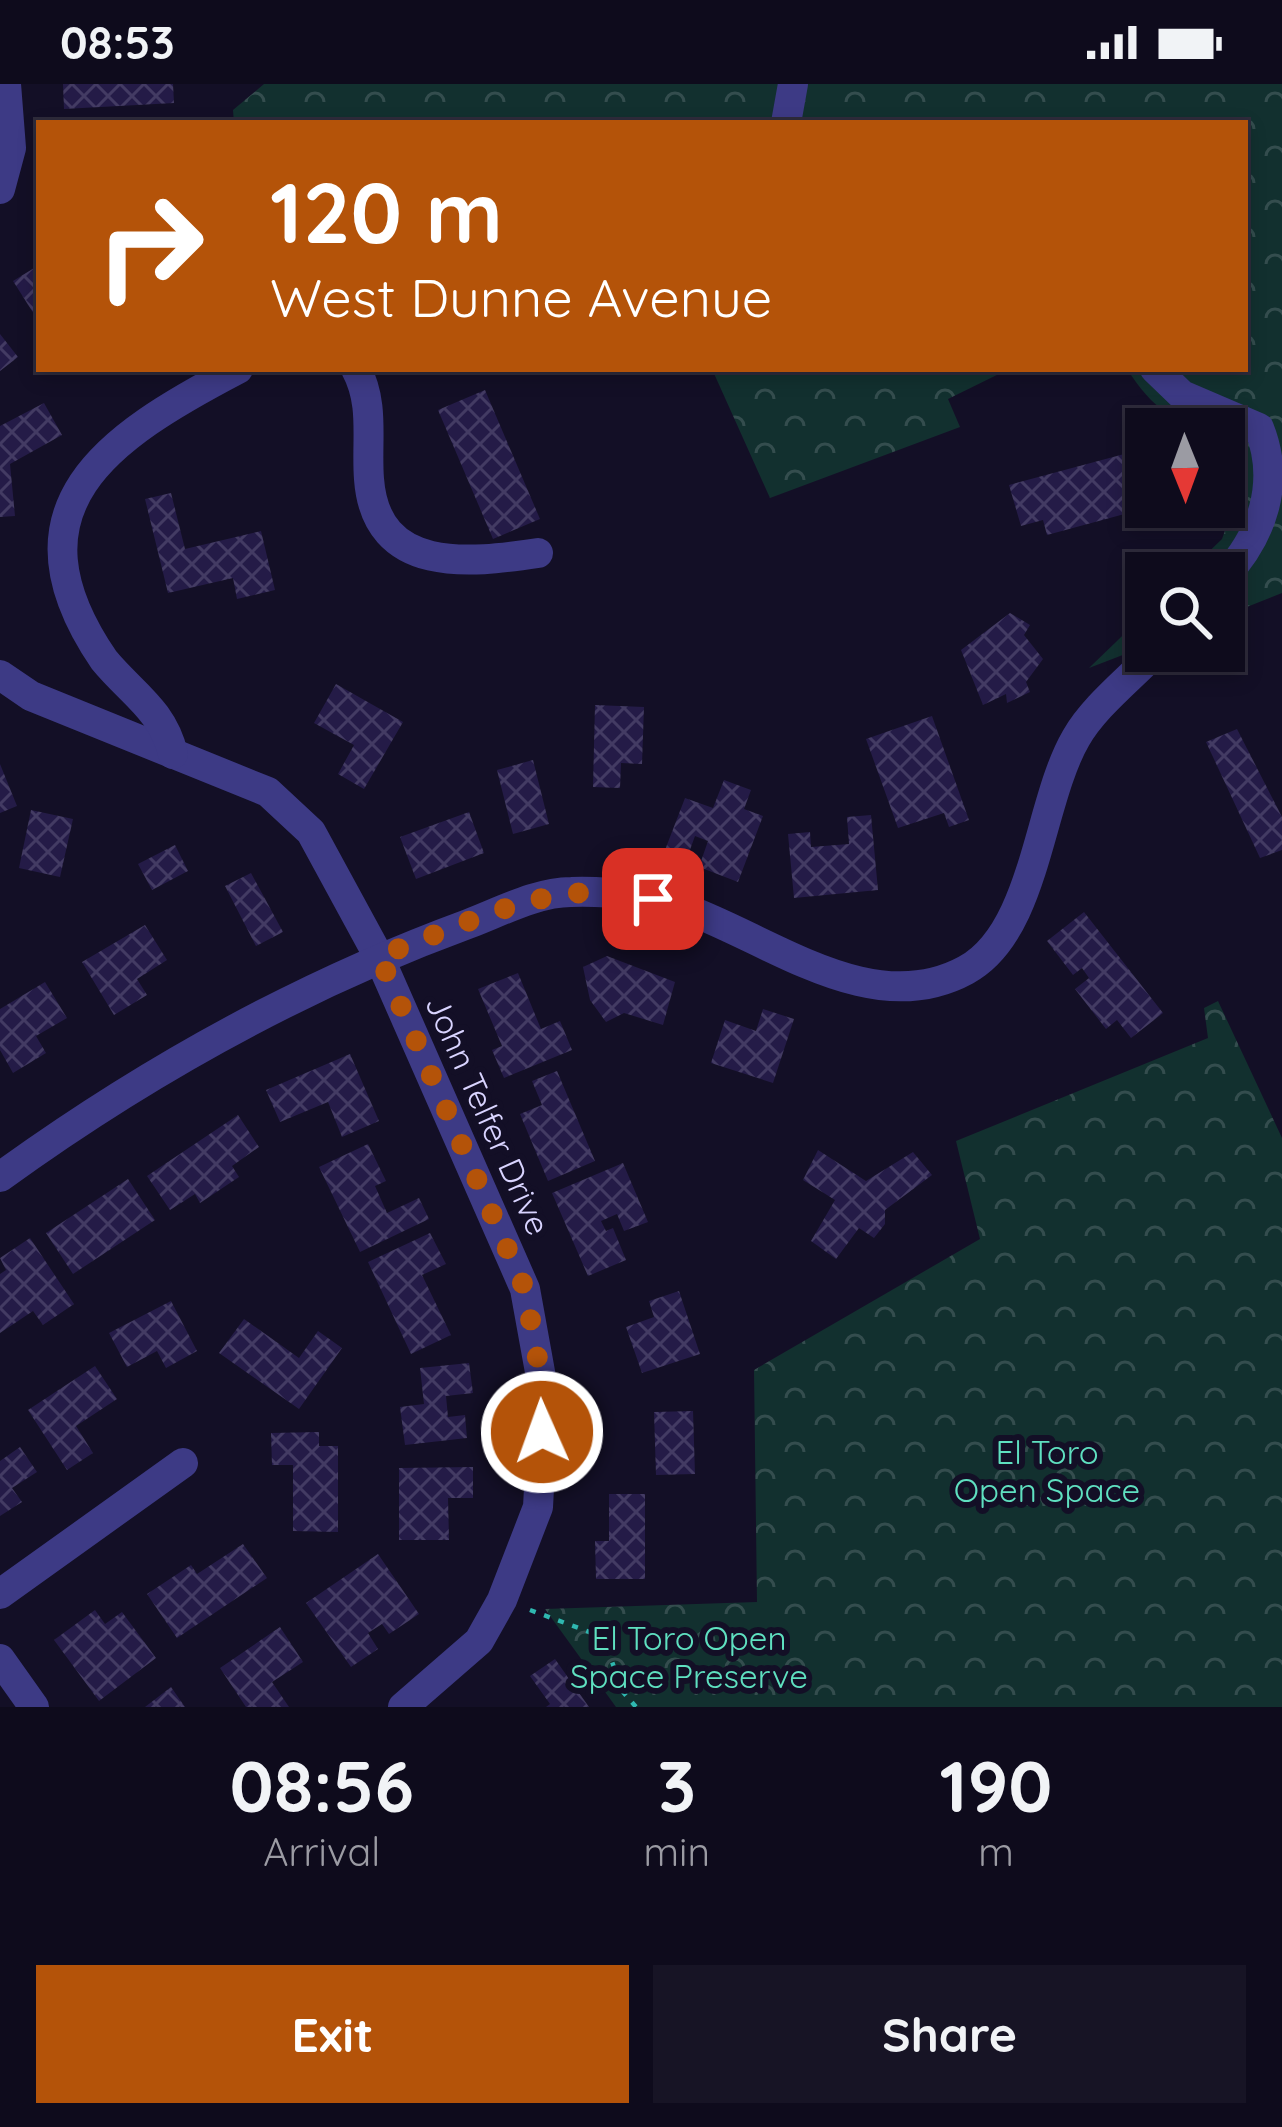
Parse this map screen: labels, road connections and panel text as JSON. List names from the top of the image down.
{
  "streets": {
    "street": ["John Telfer Drive"]
  },
  "parks": ["El Toro Open Space", "El Toro Open Space Preserve"],
  "north": "bottom",
  "page": {
    "status": "08:53",
    "turn": ["120 m", "West Dunne Avenue"],
    "eta": [
      "08:56",
      "Arrival",
      "3",
      "min",
      "190",
      "m"
    ],
    "buttons": ["Exit", "Share"]
  }
}
